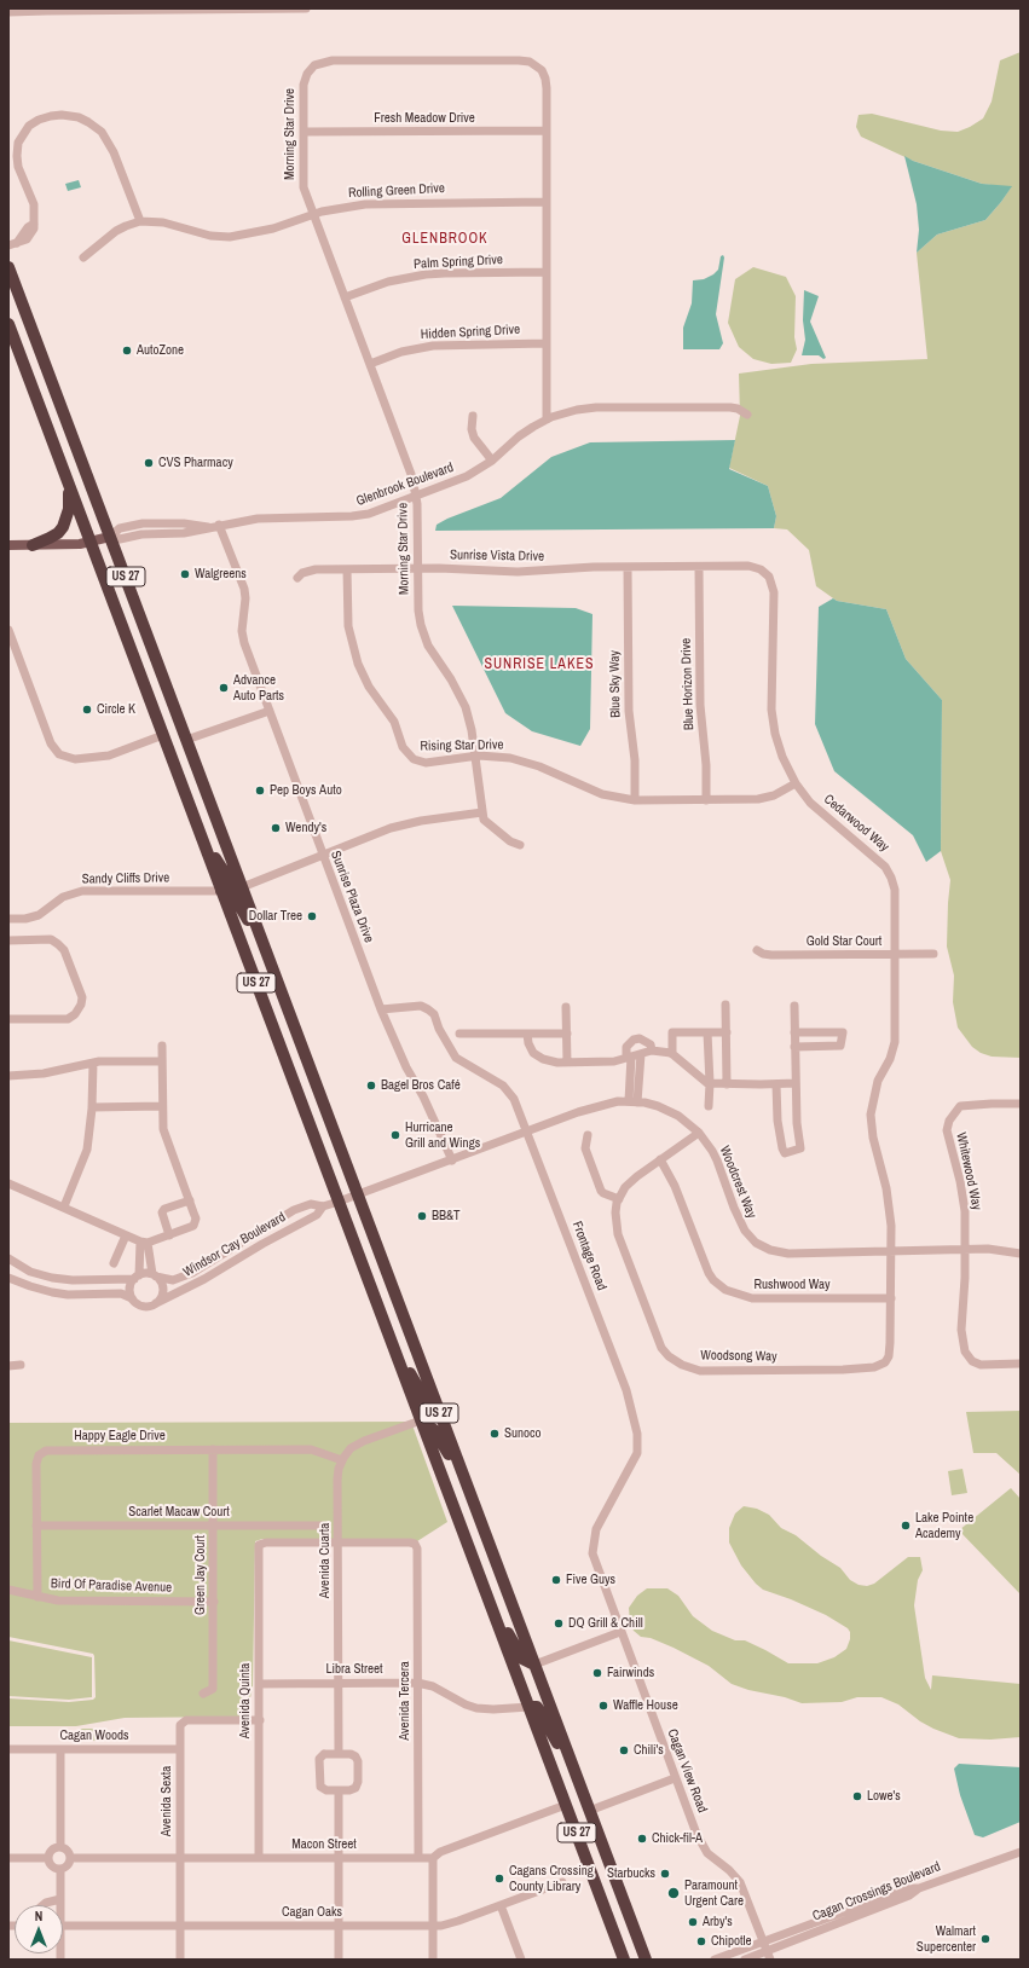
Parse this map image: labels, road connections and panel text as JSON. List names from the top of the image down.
{
  "streets": {
    "highway": ["US 27"],
    "street": [
      "Fresh Meadow Drive",
      "Morning Star Drive",
      "Rolling Green Drive",
      "Palm Spring Drive",
      "Hidden Spring Drive",
      "Glenbrook Boulevard",
      "Sunrise Vista Drive",
      "Blue Sky Way",
      "Blue Horizon Drive",
      "Rising Star Drive",
      "Cedarwood Way",
      "Sandy Cliffs Drive",
      "Sunrise Plaza Drive",
      "Gold Star Court",
      "Whitewood Way",
      "Woodcrest Way",
      "Windsor Cay Boulevard",
      "Frontage Road",
      "Rushwood Way",
      "Woodsong Way",
      "Happy Eagle Drive",
      "Scarlet Macaw Court",
      "Avenida Cuarta",
      "Green Jay Court",
      "Bird Of Paradise Avenue",
      "Libra Street",
      "Avenida Quinta",
      "Avenida Tercera",
      "Cagan Woods",
      "Cagan View Road",
      "Avenida Sexta",
      "Macon Street",
      "Cagan Crossings Boulevard",
      "Cagan Oaks"
    ]
  },
  "crossings": [
    ["Fresh Meadow Drive", "Morning Star Drive"],
    ["Morning Star Drive", "Rolling Green Drive"],
    ["Morning Star Drive", "Palm Spring Drive"],
    ["Morning Star Drive", "Hidden Spring Drive"],
    ["Morning Star Drive", "Glenbrook Boulevard"],
    ["Morning Star Drive", "Sunrise Vista Drive"],
    ["Morning Star Drive", "Rising Star Drive"],
    ["Glenbrook Boulevard", "US 27"],
    ["Glenbrook Boulevard", "Sunrise Plaza Drive"],
    ["Sunrise Vista Drive", "Blue Sky Way"],
    ["Sunrise Vista Drive", "Blue Horizon Drive"],
    ["Sunrise Vista Drive", "Rising Star Drive"],
    ["Sunrise Vista Drive", "Cedarwood Way"],
    ["US 27", "Sandy Cliffs Drive"],
    ["US 27", "Woodcrest Way"],
    ["US 27", "Windsor Cay Boulevard"],
    ["US 27", "Libra Street"],
    ["US 27", "Macon Street"],
    ["Blue Sky Way", "Rising Star Drive"],
    ["Blue Horizon Drive", "Rising Star Drive"],
    ["Blue Horizon Drive", "Cedarwood Way"],
    ["Rising Star Drive", "Cedarwood Way"],
    ["Cedarwood Way", "Gold Star Court"],
    ["Cedarwood Way", "Woodcrest Way"],
    ["Cedarwood Way", "Woodsong Way"],
    ["Sunrise Plaza Drive", "Woodcrest Way"],
    ["Sunrise Plaza Drive", "Frontage Road"],
    ["Whitewood Way", "Woodcrest Way"],
    ["Woodcrest Way", "Windsor Cay Boulevard"],
    ["Woodcrest Way", "Frontage Road"],
    ["Woodcrest Way", "Woodsong Way"],
    ["Frontage Road", "Cagan View Road"],
    ["Rushwood Way", "Woodsong Way"],
    ["Happy Eagle Drive", "Scarlet Macaw Court"],
    ["Happy Eagle Drive", "Avenida Cuarta"],
    ["Happy Eagle Drive", "Green Jay Court"],
    ["Happy Eagle Drive", "Bird Of Paradise Avenue"],
    ["Scarlet Macaw Court", "Green Jay Court"],
    ["Avenida Cuarta", "Libra Street"],
    ["Avenida Cuarta", "Avenida Quinta"],
    ["Avenida Cuarta", "Avenida Tercera"],
    ["Green Jay Court", "Bird Of Paradise Avenue"],
    ["Libra Street", "Avenida Quinta"],
    ["Libra Street", "Avenida Tercera"],
    ["Avenida Quinta", "Avenida Tercera"],
    ["Avenida Quinta", "Avenida Sexta"],
    ["Avenida Quinta", "Macon Street"],
    ["Avenida Tercera", "Macon Street"],
    ["Cagan Woods", "Avenida Sexta"],
    ["Cagan View Road", "Cagan Crossings Boulevard"],
    ["Avenida Sexta", "Macon Street"],
    ["Avenida Sexta", "Cagan Oaks"]
  ],
  "districts": ["GLENBROOK", "SUNRISE LAKES"],
  "places": [
    "AutoZone",
    "CVS Pharmacy",
    "Walgreens",
    "Advance Auto Parts",
    "Circle K",
    "Pep Boys Auto",
    "Wendy's",
    "Dollar Tree",
    "Bagel Bros Café",
    "Hurricane Grill and Wings",
    "BB&T",
    "Sunoco",
    "Lake Pointe Academy",
    "Five Guys",
    "DQ Grill & Chill",
    "Fairwinds",
    "Waffle House",
    "Chili's",
    "Lowe's",
    "Chick-fil-A",
    "Starbucks",
    "Cagans Crossing County Library",
    "Paramount Urgent Care",
    "Arby's",
    "Walmart Supercenter",
    "Chipotle"
  ],
  "north": "top"
}
